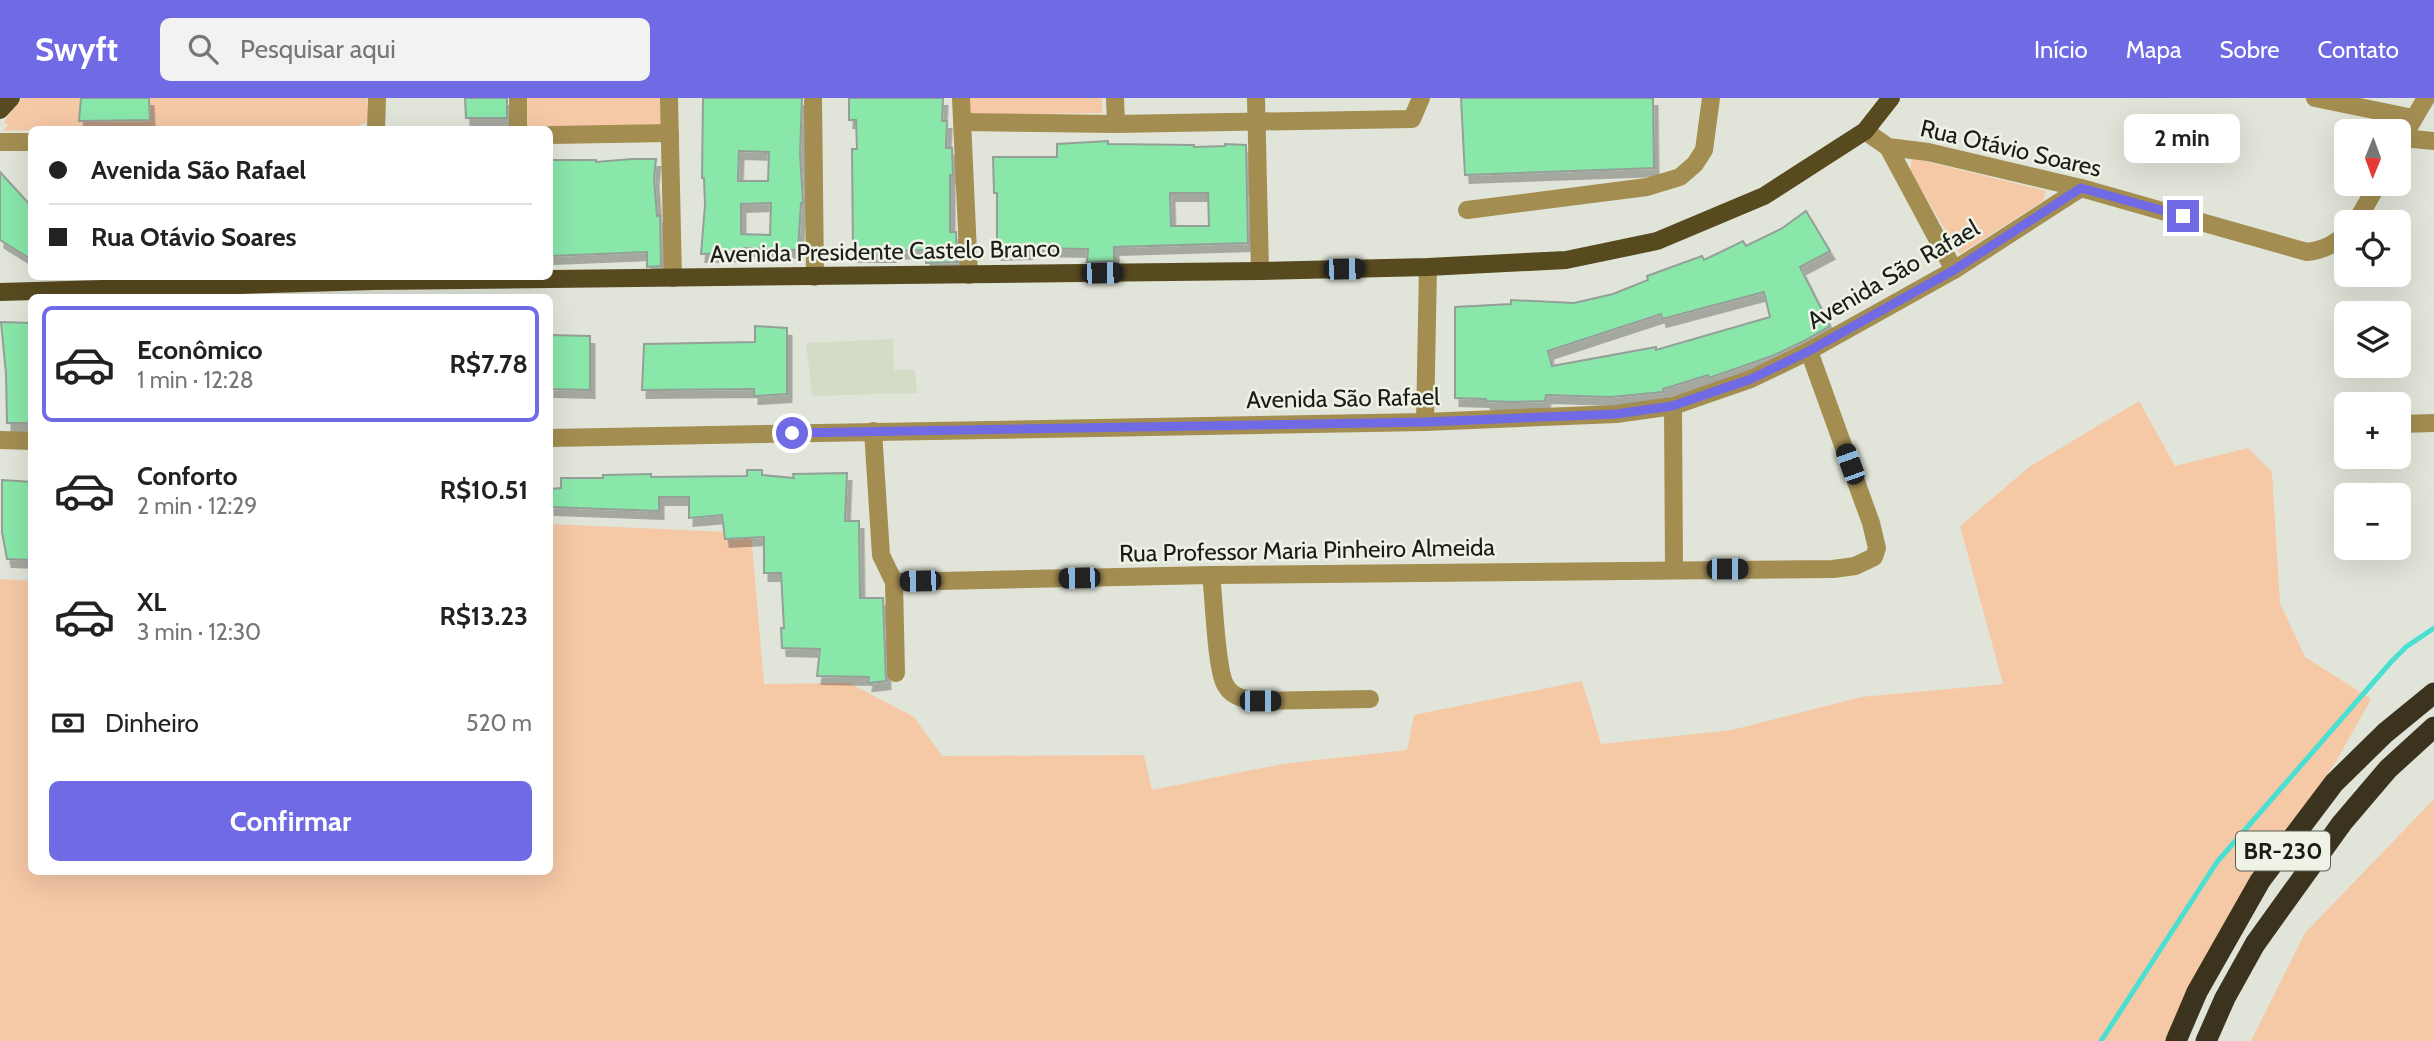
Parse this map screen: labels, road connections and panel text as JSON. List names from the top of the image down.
{
  "streets": {
    "highway": ["BR-230"],
    "main road": ["Avenida Presidente Castelo Branco"],
    "street": ["Rua Otávio Soares", "Avenida São Rafael", "Rua Professor Maria Pinheiro Almeida"]
  },
  "crossings": [
    ["Rua Otávio Soares", "Avenida Presidente Castelo Branco"],
    ["Rua Otávio Soares", "Avenida São Rafael"],
    ["Avenida São Rafael", "Rua Professor Maria Pinheiro Almeida"]
  ],
  "north": "bottom",
  "page": {
    "header": "Swyft",
    "search": "Pesquisar aqui",
    "nav": [
      "Início",
      "Mapa",
      "Sobre",
      "Contato"
    ],
    "bubble": "2 min",
    "map_buttons": ["+", "−"],
    "banner": ["Avenida São Rafael", "Rua Otávio Soares"],
    "list": [
      {
        "name": "Econômico",
        "note": "1 min · 12:28",
        "value": "R$7.78"
      },
      {
        "name": "Conforto",
        "note": "2 min · 12:29",
        "value": "R$10.51"
      },
      {
        "name": "XL",
        "note": "3 min · 12:30",
        "value": "R$13.23"
      }
    ],
    "pay": ["Dinheiro", "520 m"],
    "buttons": "Confirmar"
  }
}
